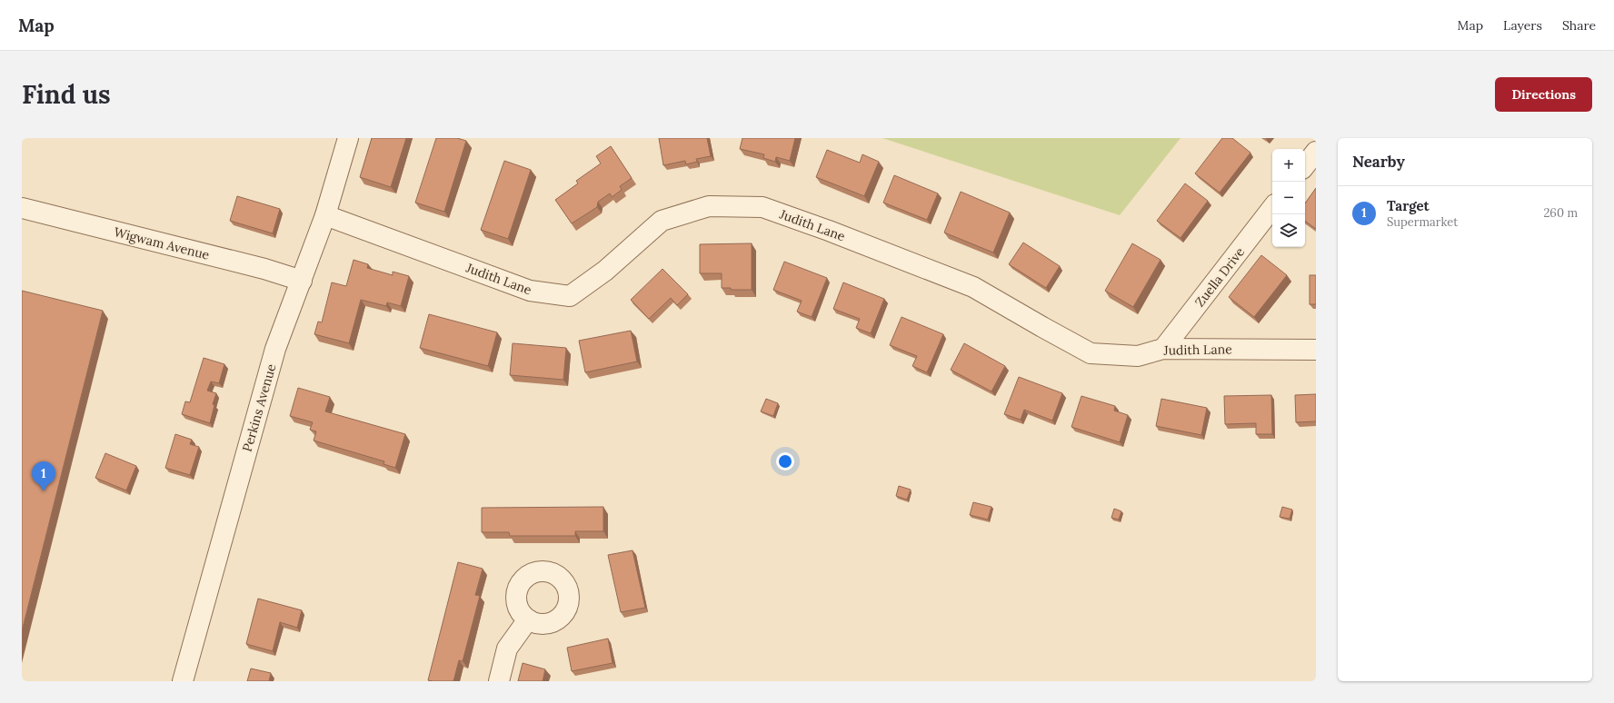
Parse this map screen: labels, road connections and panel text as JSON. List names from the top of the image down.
{
  "streets": {
    "street": [
      "Judith Lane",
      "Wigwam Avenue",
      "Zuella Drive",
      "Perkins Avenue"
    ]
  },
  "crossings": [
    ["Judith Lane", "Zuella Drive"],
    ["Judith Lane", "Perkins Avenue"],
    ["Wigwam Avenue", "Perkins Avenue"]
  ],
  "page": {
    "header": "Map",
    "nav": ["Map", "Layers", "Share"],
    "buttons": "Directions",
    "title": "Find us",
    "heading": "Nearby",
    "map_buttons": ["+", "−"],
    "list": [
      {
        "mark": "1",
        "name": "Target",
        "note": "Supermarket",
        "value": "260 m"
      }
    ],
    "pins": "1"
  }
}
